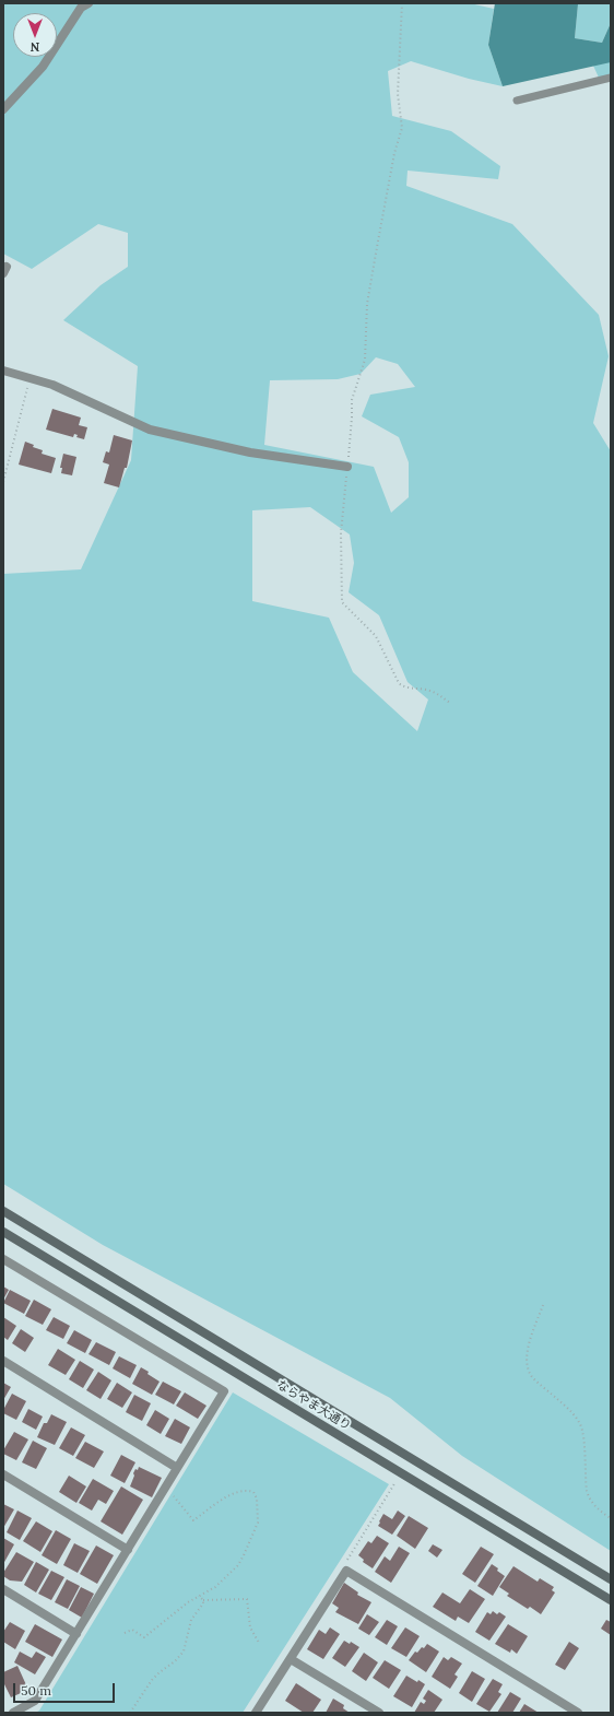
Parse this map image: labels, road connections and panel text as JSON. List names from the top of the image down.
{
  "streets": {
    "street": ["ならやま大通り"]
  },
  "scale_bar": "50 m",
  "north": "bottom"
}
